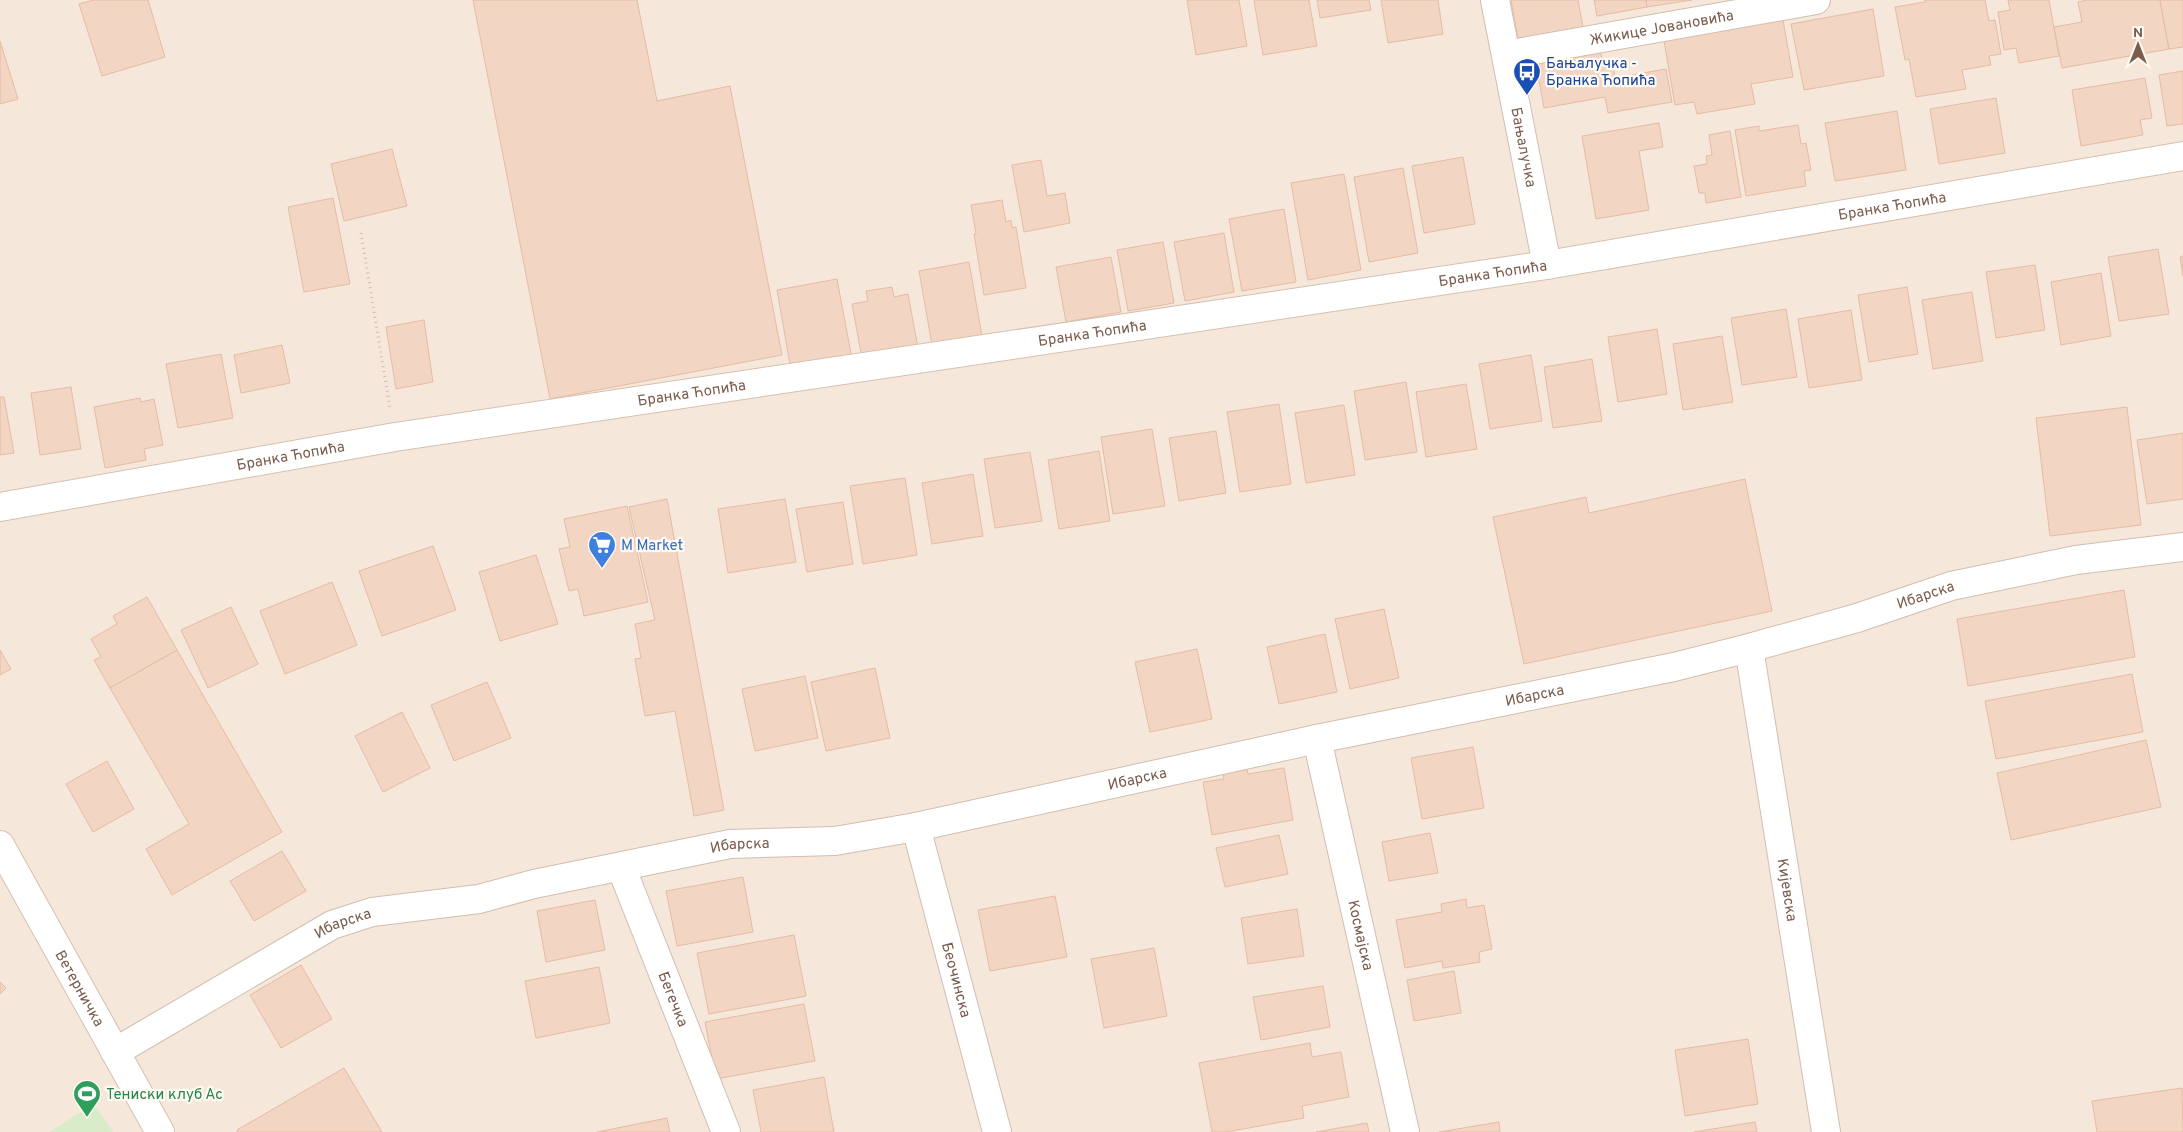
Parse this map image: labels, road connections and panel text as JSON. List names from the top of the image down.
{
  "streets": {
    "street": [
      "Жикице Јовановића",
      "Бањалучка",
      "Бранка Ћопића",
      "Ибарска",
      "Кијевска",
      "Космајска",
      "Беочинска",
      "Ветерничка",
      "Бегечка"
    ]
  },
  "crossings": [
    ["Жикице Јовановића", "Бањалучка"],
    ["Бањалучка", "Бранка Ћопића"],
    ["Ибарска", "Кијевска"],
    ["Ибарска", "Космајска"],
    ["Ибарска", "Беочинска"],
    ["Ибарска", "Ветерничка"],
    ["Ибарска", "Бегечка"]
  ],
  "places": {
    "bus stop": ["Бањалучка - Бранка Ћопића"],
    "supermarket": ["M Market"],
    "sports": ["Тениски клуб Ас"]
  },
  "north": "top"
}
